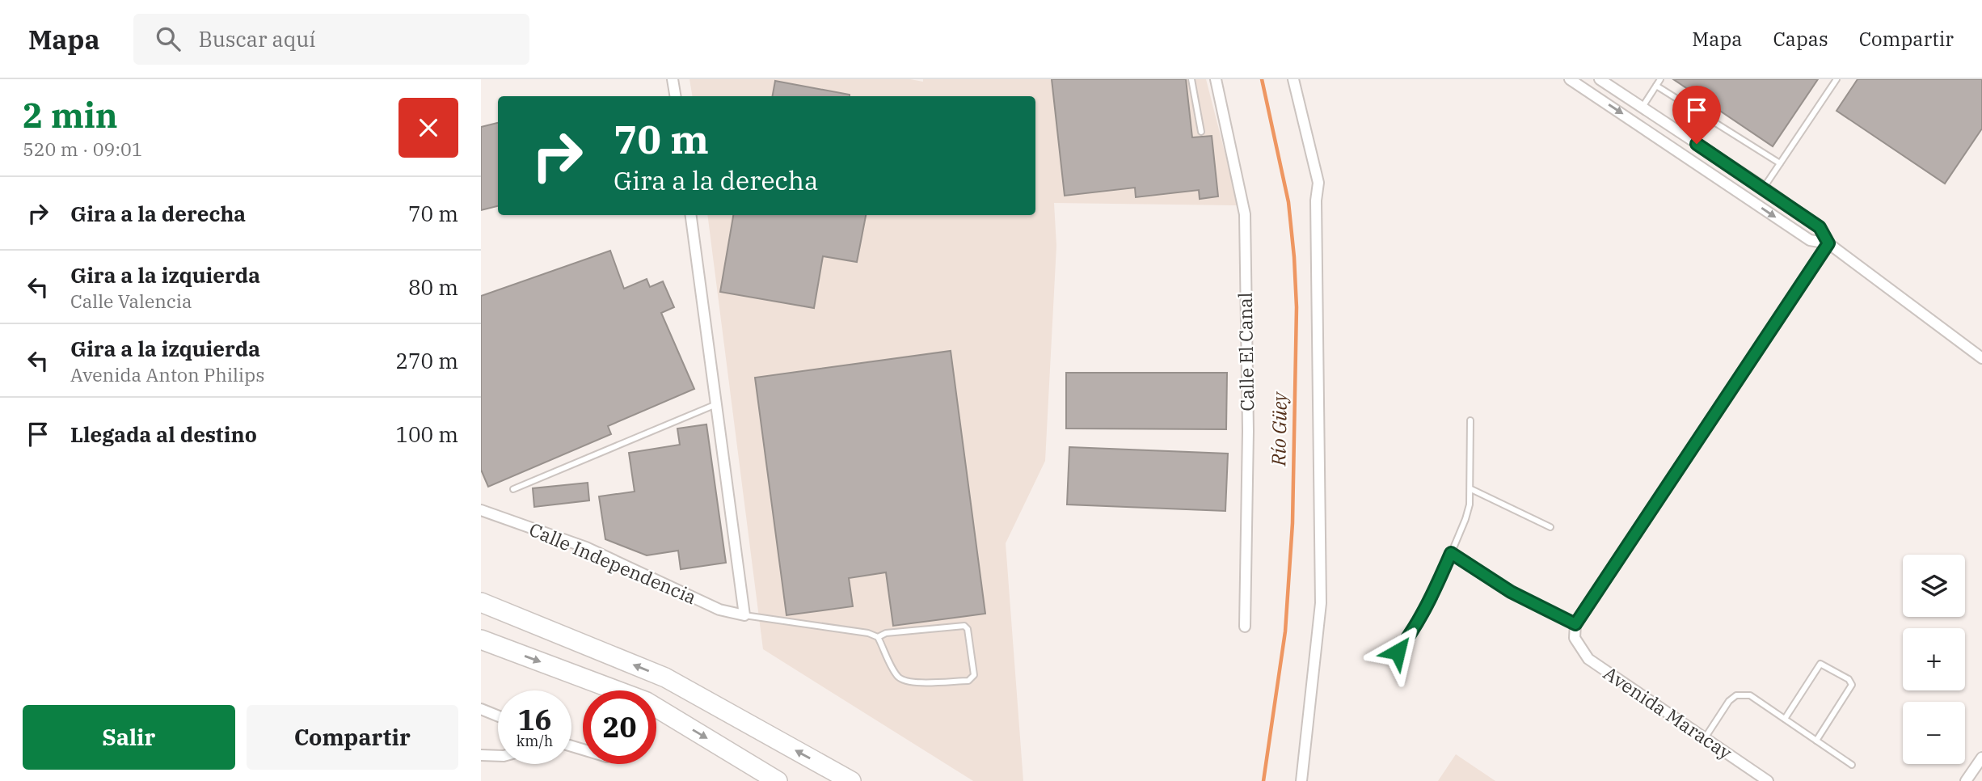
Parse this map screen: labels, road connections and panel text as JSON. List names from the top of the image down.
{
  "streets": {
    "street": ["Calle El Canal", "Calle Independencia", "Avenida Maracay"]
  },
  "water": ["Río Güey"],
  "page": {
    "header": "Mapa",
    "search": "Buscar aquí",
    "nav": ["Mapa", "Capas", "Compartir"],
    "heading": ["2 min", "520 m · 09:01"],
    "turn": ["70 m", "Gira a la derecha"],
    "list": [
      {
        "name": "Gira a la derecha",
        "value": "70 m"
      },
      {
        "name": "Gira a la izquierda",
        "note": "Calle Valencia",
        "value": "80 m"
      },
      {
        "name": "Gira a la izquierda",
        "note": "Avenida Anton Philips",
        "value": "270 m"
      },
      {
        "name": "Llegada al destino",
        "value": "100 m"
      }
    ],
    "map_buttons": ["+", "−"],
    "speed": "16 km/h",
    "limit": "20",
    "buttons": ["Salir", "Compartir"]
  }
}
